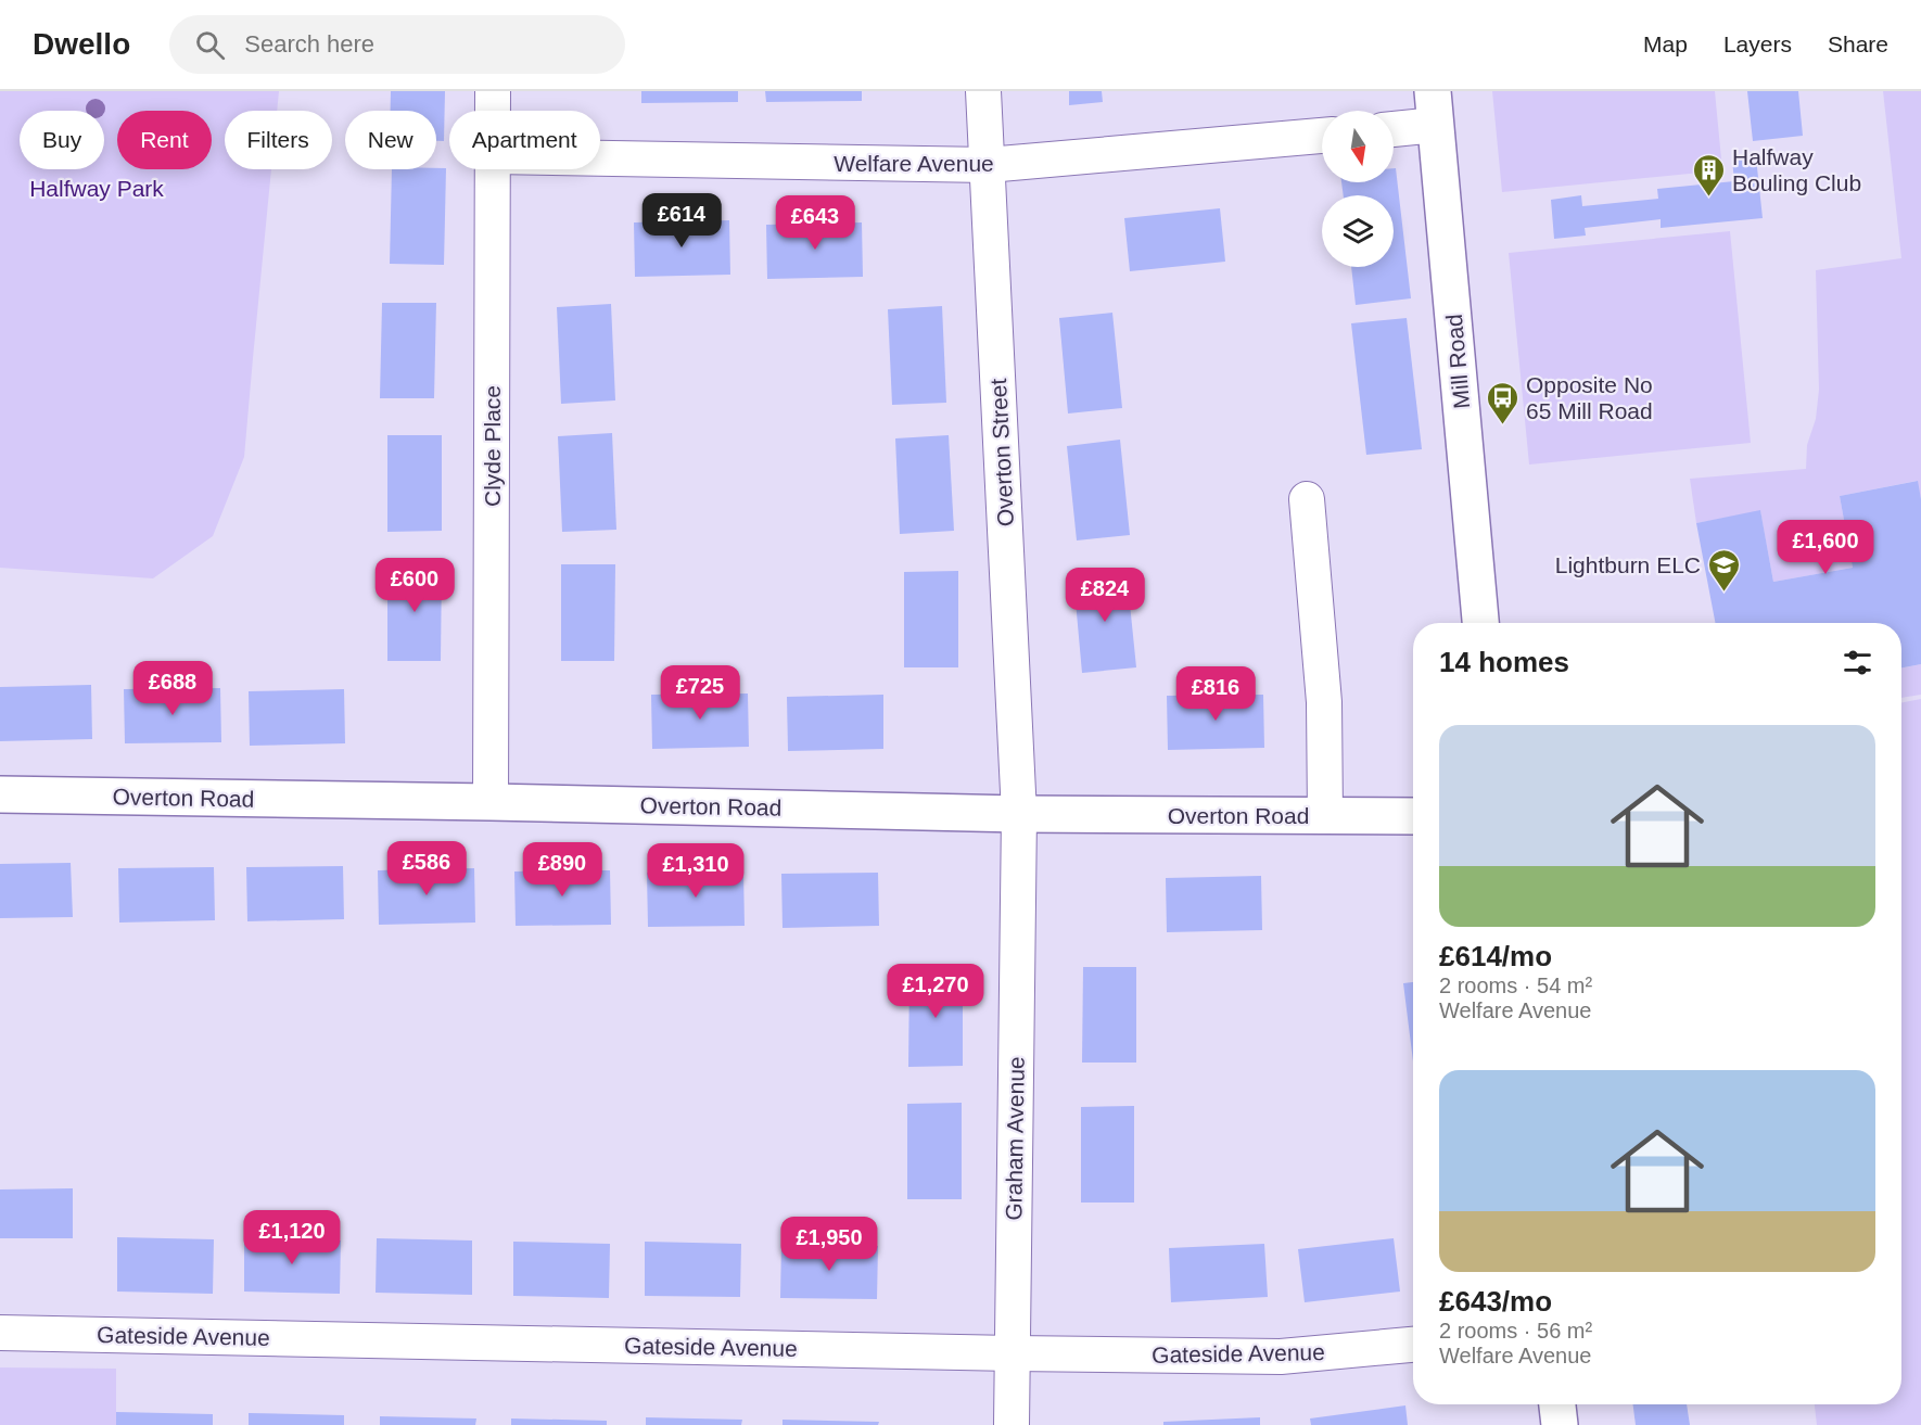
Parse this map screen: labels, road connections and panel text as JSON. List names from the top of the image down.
{
  "streets": {
    "street": [
      "Welfare Avenue",
      "Mill Road",
      "Clyde Place",
      "Overton Street",
      "Overton Road",
      "Graham Avenue",
      "Gateside Avenue"
    ]
  },
  "crossings": [
    ["Welfare Avenue", "Overton Street"],
    ["Clyde Place", "Overton Road"],
    ["Overton Street", "Overton Road"],
    ["Overton Street", "Graham Avenue"],
    ["Overton Road", "Graham Avenue"],
    ["Graham Avenue", "Gateside Avenue"]
  ],
  "parks": ["Halfway Park"],
  "places": {
    "building": ["Halfway Bouling Club"],
    "bus stop": ["Opposite No 65 Mill Road"],
    "school or university": ["Lightburn ELC"]
  },
  "north": "bottom",
  "page": {
    "header": "Dwello",
    "search": "Search here",
    "nav": ["Map", "Layers", "Share"],
    "chip": [
      "Buy",
      "Rent",
      "Filters",
      "New",
      "Apartment"
    ],
    "price": [
      "£614",
      "£643",
      "£1,600",
      "£600",
      "£824",
      "£688",
      "£725",
      "£816",
      "£586",
      "£890",
      "£1,310",
      "£1,270",
      "£1,120",
      "£1,950"
    ],
    "heading": "14 homes",
    "list": [
      {
        "name": "£614/mo",
        "note": "2 rooms · 54 m² · Welfare Avenue"
      },
      {
        "name": "£643/mo",
        "note": "2 rooms · 56 m² · Welfare Avenue"
      }
    ]
  }
}
